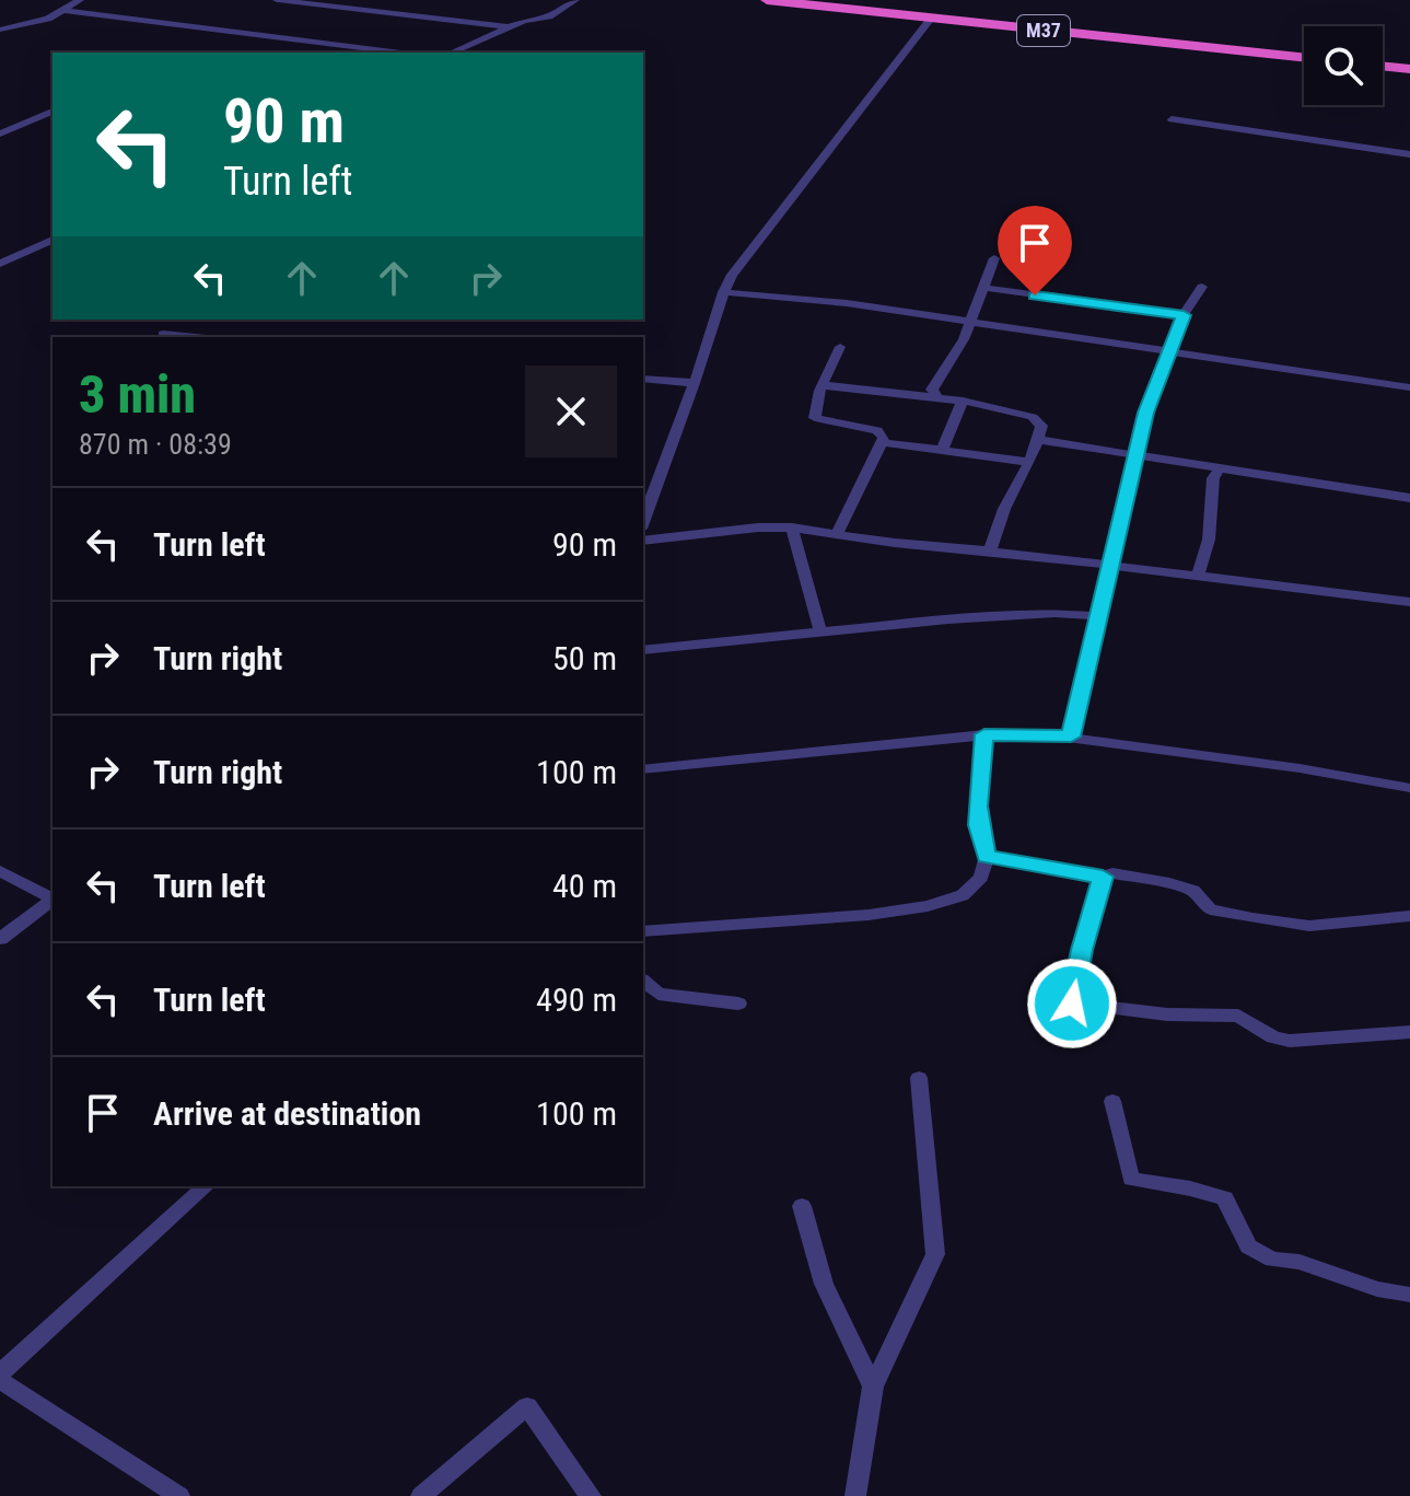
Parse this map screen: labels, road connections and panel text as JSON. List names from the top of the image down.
{
  "streets": {
    "highway": ["M37"]
  },
  "page": {
    "turn": ["90 m", "Turn left"],
    "heading": ["3 min", "870 m · 08:39"],
    "list": [
      {
        "name": "Turn left",
        "value": "90 m"
      },
      {
        "name": "Turn right",
        "value": "50 m"
      },
      {
        "name": "Turn right",
        "value": "100 m"
      },
      {
        "name": "Turn left",
        "value": "40 m"
      },
      {
        "name": "Turn left",
        "value": "490 m"
      },
      {
        "name": "Arrive at destination",
        "value": "100 m"
      }
    ]
  }
}
